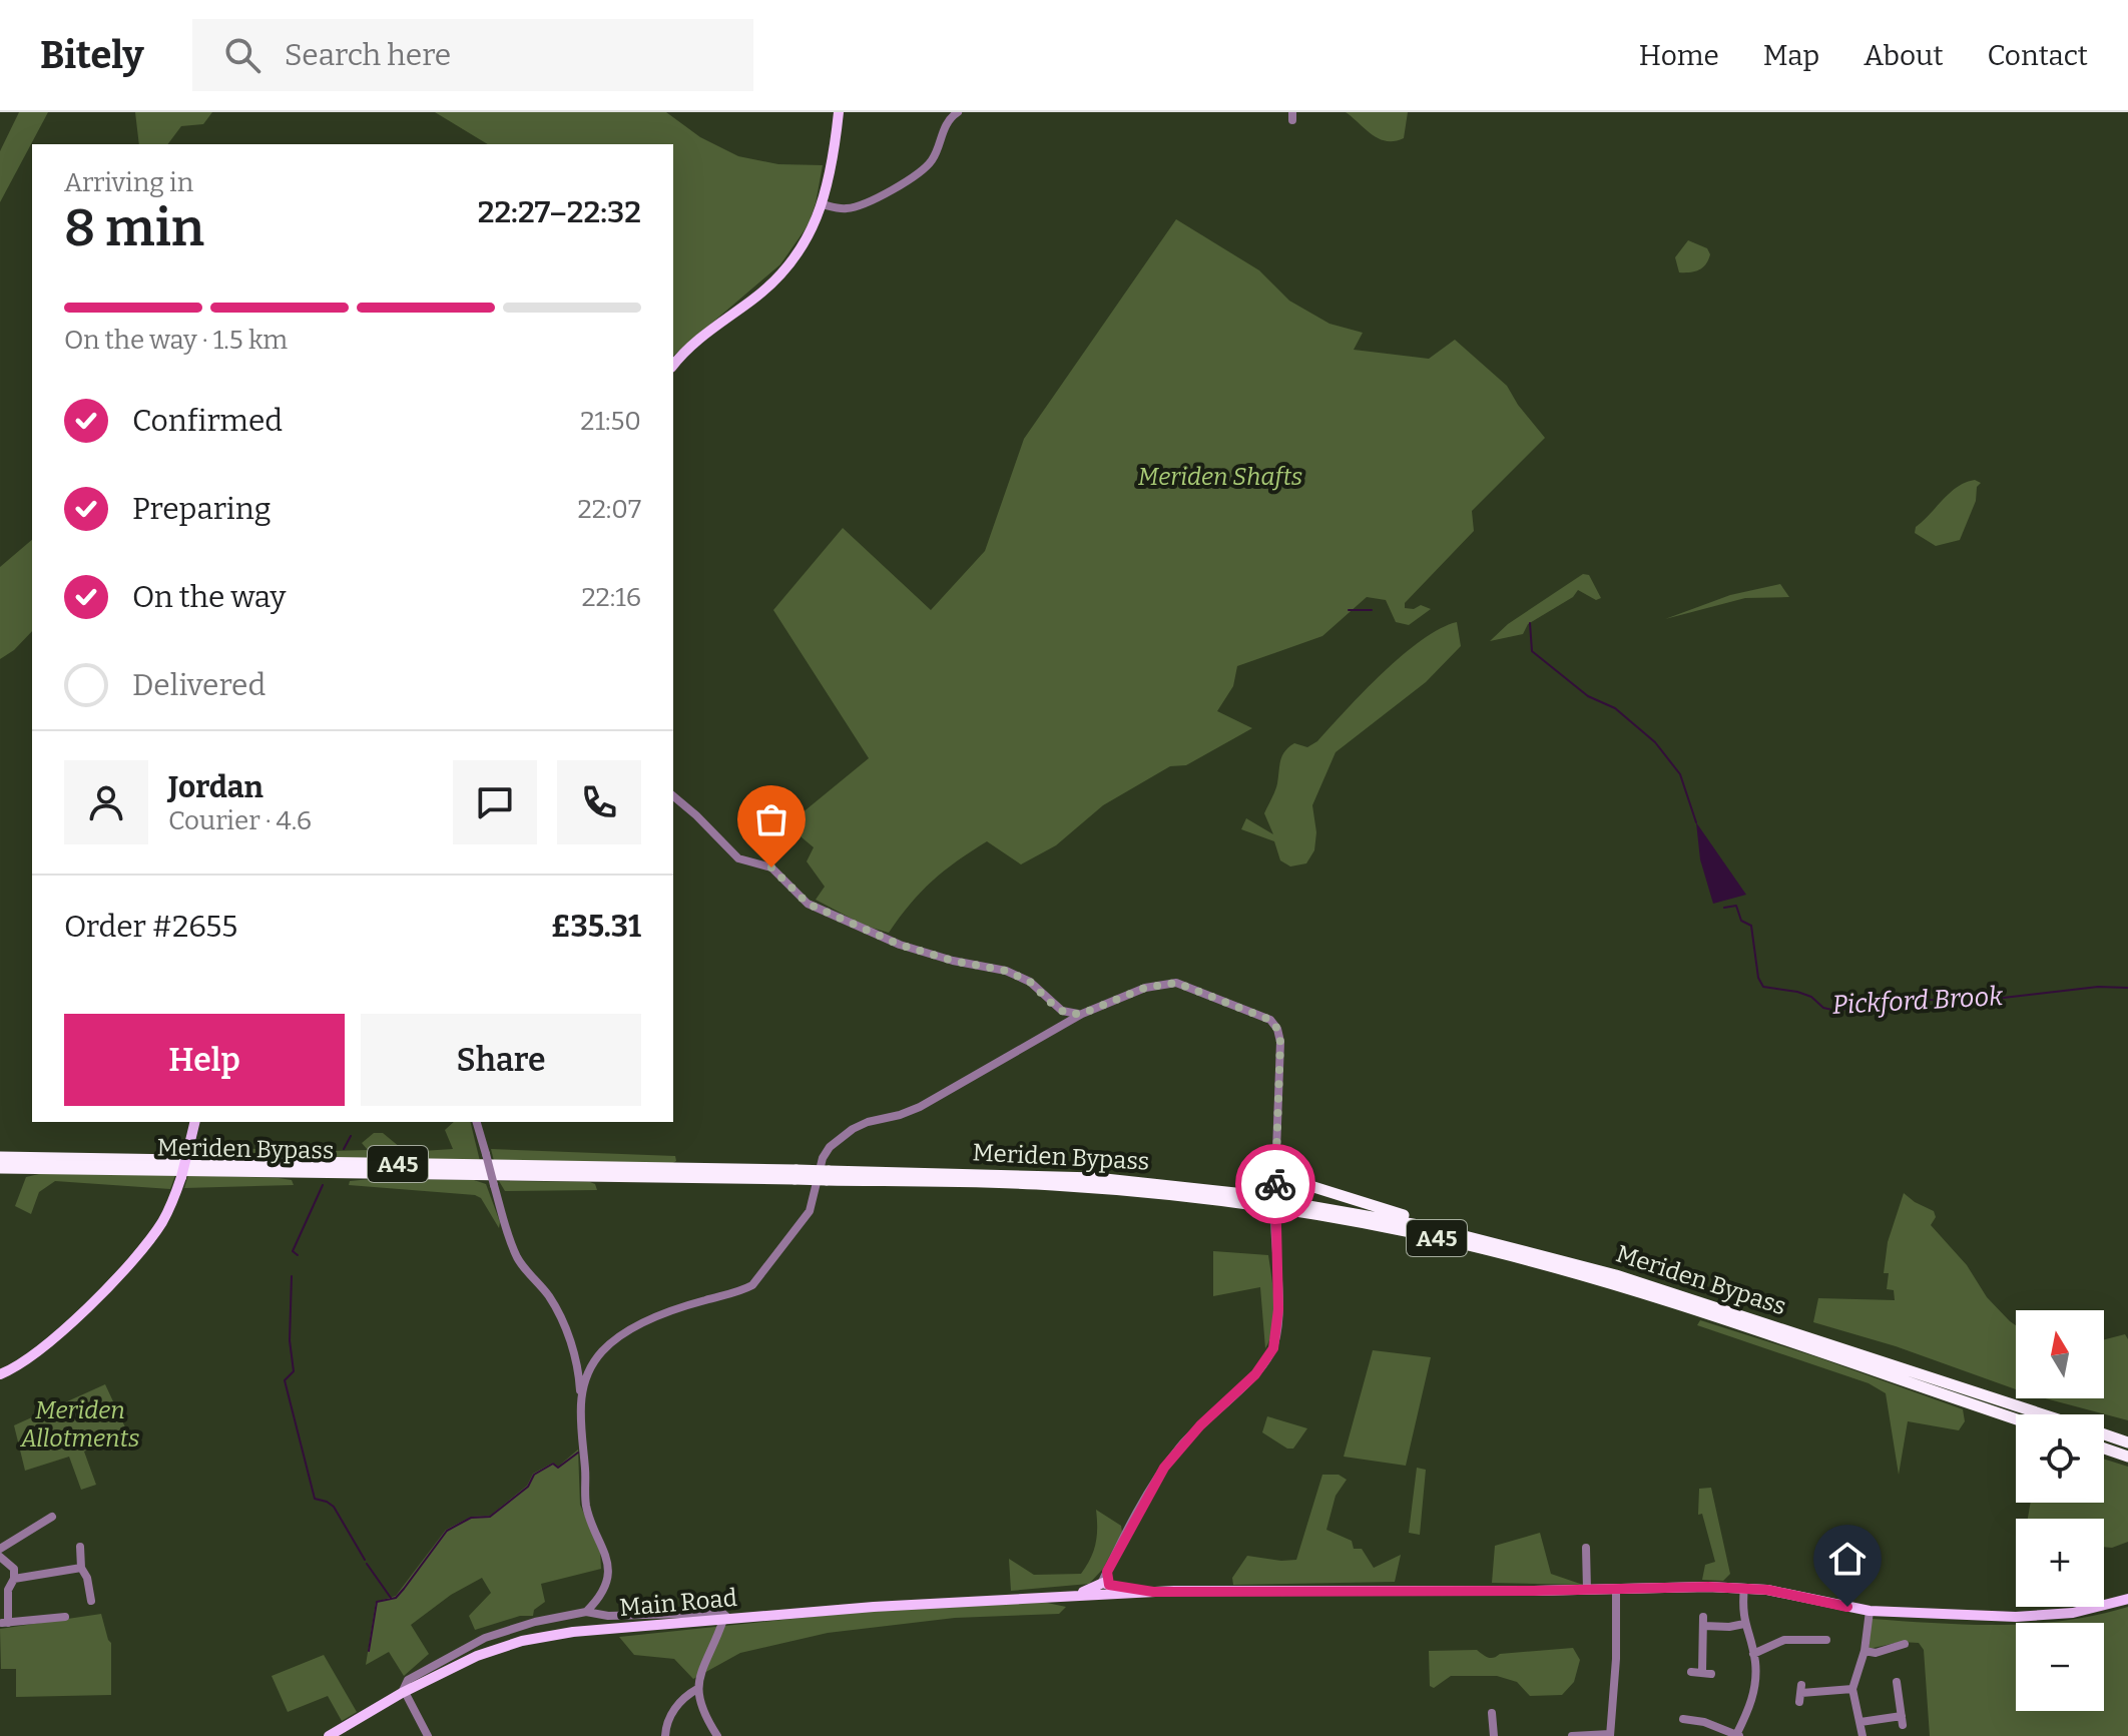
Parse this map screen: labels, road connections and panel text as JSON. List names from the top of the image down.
{
  "streets": {
    "highway": ["Meriden Bypass", "A45"],
    "main road": ["Main Road"]
  },
  "water": ["Pickford Brook"],
  "parks": ["Meriden Shafts", "Meriden Allotments"],
  "north": "top",
  "page": {
    "header": "Bitely",
    "search": "Search here",
    "nav": [
      "Home",
      "Map",
      "About",
      "Contact"
    ],
    "heading": ["8 min", "Arriving in", "22:27–22:32"],
    "panel": [
      "Jordan",
      "Courier · 4.6",
      "Order #2655",
      "£35.31"
    ],
    "bar": "On the way · 1.5 km",
    "list": [
      ["Confirmed", "21:50"],
      ["Preparing", "22:07"],
      ["On the way", "22:16"],
      "Delivered"
    ],
    "buttons": ["Help", "Share"],
    "map_buttons": ["+", "−"]
  }
}
